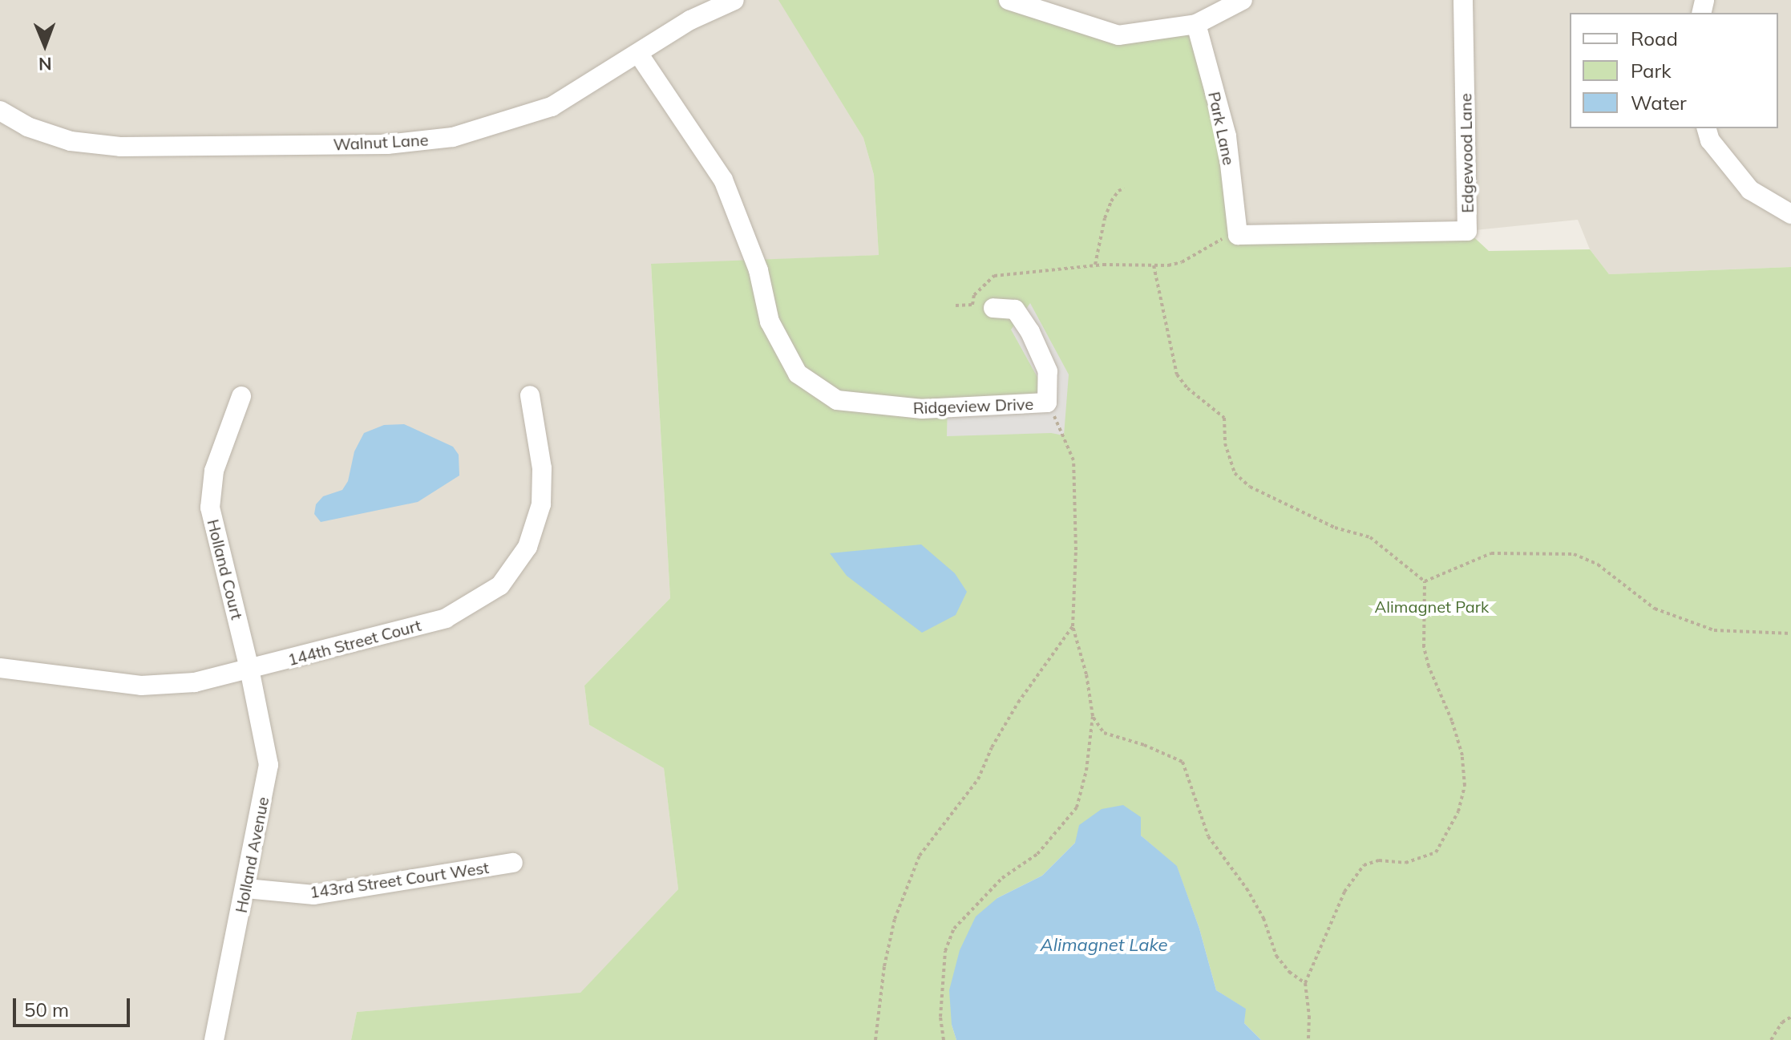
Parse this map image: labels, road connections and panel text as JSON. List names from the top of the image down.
{
  "streets": {
    "street": [
      "Park Lane",
      "Walnut Lane",
      "Edgewood Lane",
      "Ridgeview Drive",
      "Holland Court",
      "144th Street Court",
      "Holland Avenue",
      "143rd Street Court West"
    ]
  },
  "crossings": [
    ["Park Lane", "Edgewood Lane"],
    ["Walnut Lane", "Ridgeview Drive"],
    ["Holland Court", "144th Street Court"],
    ["Holland Court", "Holland Avenue"],
    ["144th Street Court", "Holland Avenue"],
    ["Holland Avenue", "143rd Street Court West"]
  ],
  "water": ["Alimagnet Lake"],
  "parks": ["Alimagnet Park"],
  "legend": ["Road", "Park", "Water"],
  "scale_bar": "50 m",
  "north": "bottom"
}
